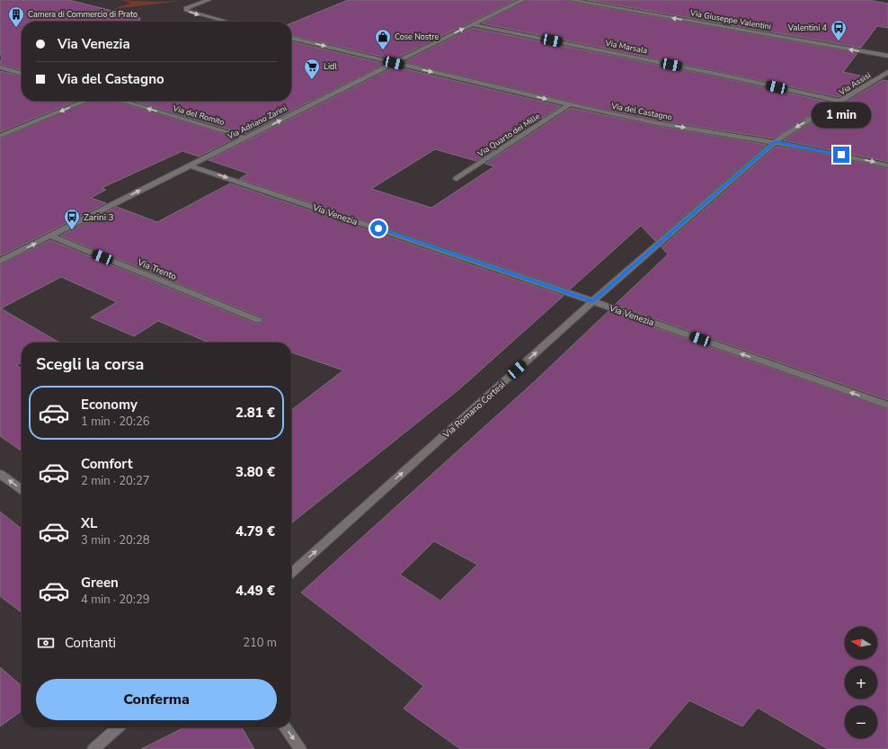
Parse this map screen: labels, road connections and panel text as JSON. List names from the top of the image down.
{
  "streets": {
    "street": [
      "Via Giuseppe Valentini",
      "Via Marsala",
      "Via Assisi",
      "Via del Castagno",
      "Via del Romito",
      "Via Adriano Zarini",
      "Via Quarto dei Mille",
      "Via Venezia",
      "Via Trento",
      "Via Romano Cortesi"
    ]
  },
  "crossings": [
    ["Via Marsala", "Via Assisi"],
    ["Via Marsala", "Via Adriano Zarini"],
    ["Via Assisi", "Via del Castagno"],
    ["Via Assisi", "Via Romano Cortesi"],
    ["Via del Castagno", "Via Adriano Zarini"],
    ["Via del Castagno", "Via Quarto dei Mille"],
    ["Via del Castagno", "Via Romano Cortesi"],
    ["Via del Romito", "Via Adriano Zarini"],
    ["Via Adriano Zarini", "Via Venezia"],
    ["Via Adriano Zarini", "Via Trento"],
    ["Via Venezia", "Via Romano Cortesi"]
  ],
  "one_way": [
    "Via Giuseppe Valentini",
    "Via Assisi",
    "Via del Castagno",
    "Via del Romito",
    "Via Adriano Zarini",
    "Via Romano Cortesi"
  ],
  "places": {
    "building": ["Camera di Commercio di Prato"],
    "bus stop": ["Valentini 4", "Zarini 3"],
    "shop": ["Cose Nostre"],
    "supermarket": ["Lidl"]
  },
  "north": "left",
  "page": {
    "banner": ["Via Venezia", "Via del Castagno"],
    "bubble": "1 min",
    "heading": "Scegli la corsa",
    "list": [
      {
        "name": "Economy",
        "note": "1 min · 20:26",
        "value": "2.81 €"
      },
      {
        "name": "Comfort",
        "note": "2 min · 20:27",
        "value": "3.80 €"
      },
      {
        "name": "XL",
        "note": "3 min · 20:28",
        "value": "4.79 €"
      },
      {
        "name": "Green",
        "note": "4 min · 20:29",
        "value": "4.49 €"
      }
    ],
    "pay": ["Contanti", "210 m"],
    "map_buttons": ["+", "−"],
    "buttons": "Conferma"
  }
}
